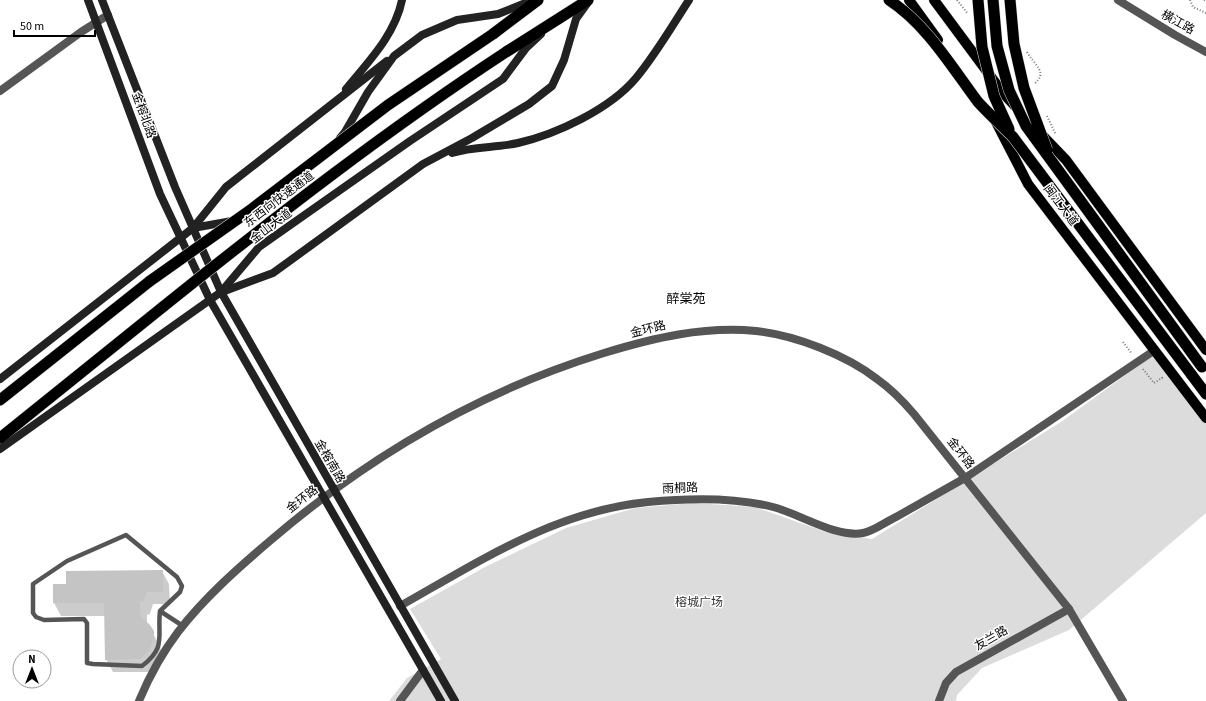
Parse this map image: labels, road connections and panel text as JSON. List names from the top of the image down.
{
  "streets": {
    "highway": ["东西向快速通道"],
    "main road": [
      "金榕北路",
      "闽江大道",
      "金山大道",
      "金榕南路"
    ],
    "street": [
      "横江路",
      "金环路",
      "雨桐路",
      "友兰路"
    ]
  },
  "crossings": [
    ["金榕北路", "金山大道"],
    ["金榕北路", "金榕南路"],
    ["东西向快速通道", "金山大道"],
    ["闽江大道", "雨桐路"],
    ["金山大道", "金榕南路"],
    ["金环路", "金榕南路"],
    ["金环路", "雨桐路"],
    ["金环路", "友兰路"],
    ["金榕南路", "雨桐路"]
  ],
  "districts": ["醉棠苑"],
  "parks": ["榕城广场"],
  "scale_bar": "50 m",
  "north": "top"
}
